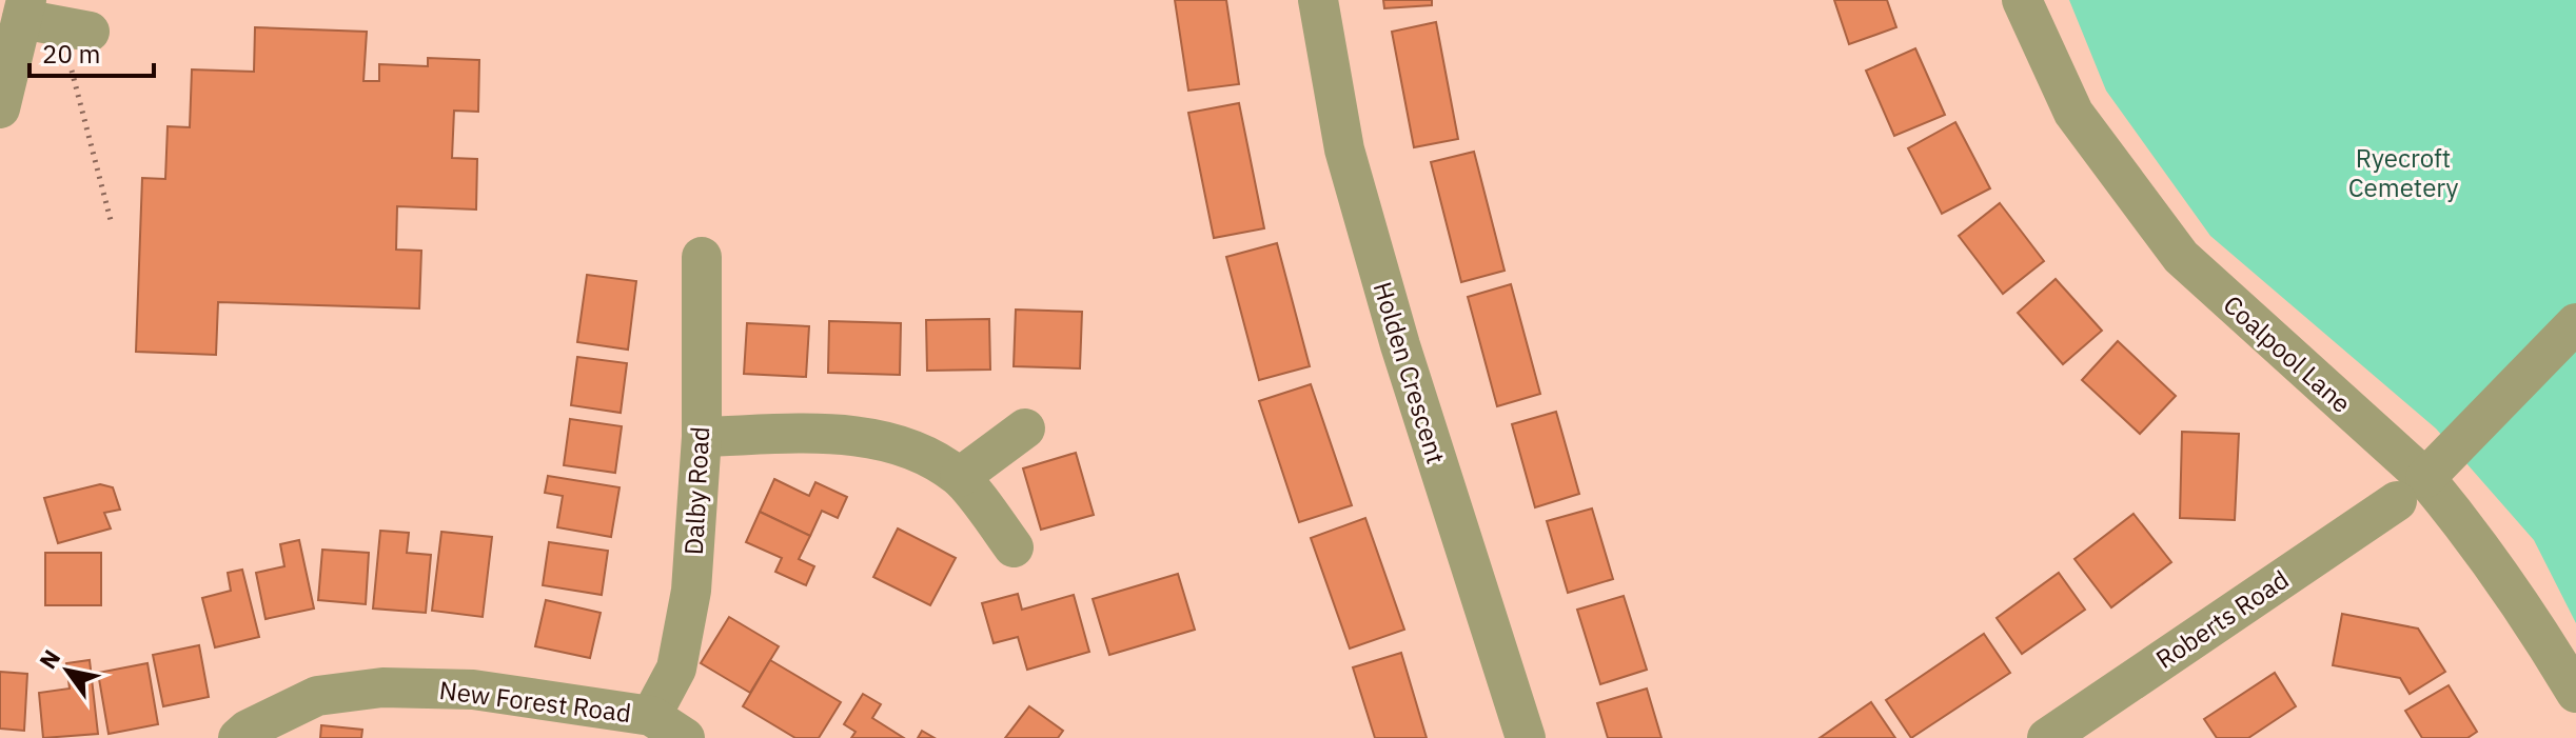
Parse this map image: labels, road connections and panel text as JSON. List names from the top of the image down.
{
  "streets": {
    "street": [
      "Coalpool Lane",
      "Holden Crescent",
      "Dalby Road",
      "Roberts Road",
      "New Forest Road"
    ]
  },
  "crossings": [
    ["Coalpool Lane", "Roberts Road"],
    ["Dalby Road", "New Forest Road"]
  ],
  "parks": ["Ryecroft Cemetery"],
  "scale_bar": "20 m",
  "north": "top left"
}
